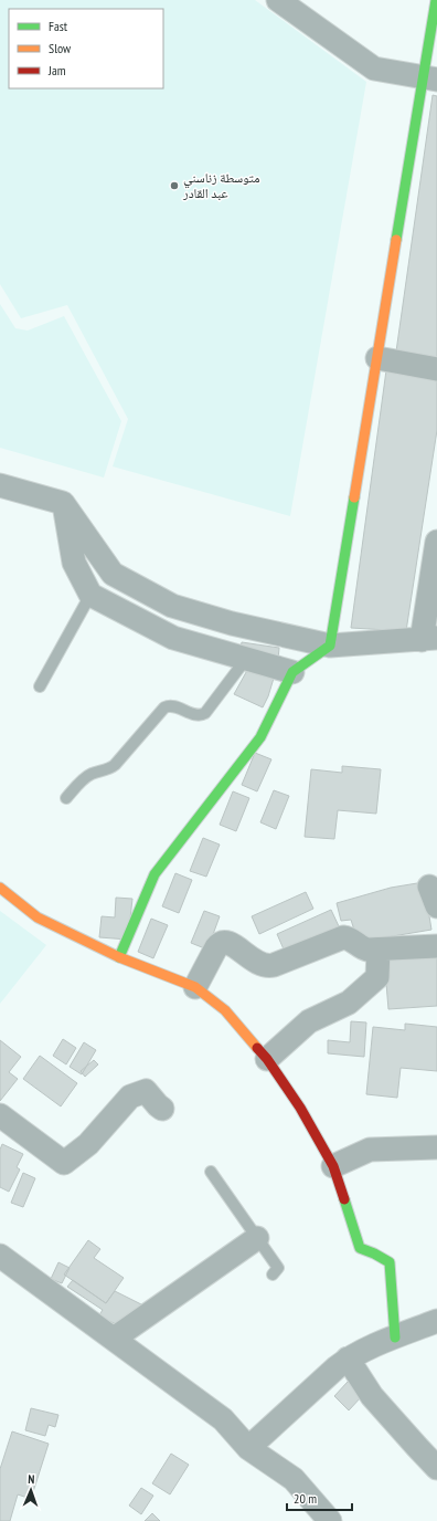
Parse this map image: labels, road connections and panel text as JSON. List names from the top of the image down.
{
  "places": ["متوسطة زناسني عبد القادر"],
  "legend": ["Fast", "Slow", "Jam"],
  "scale_bar": "20 m",
  "north": "top"
}
